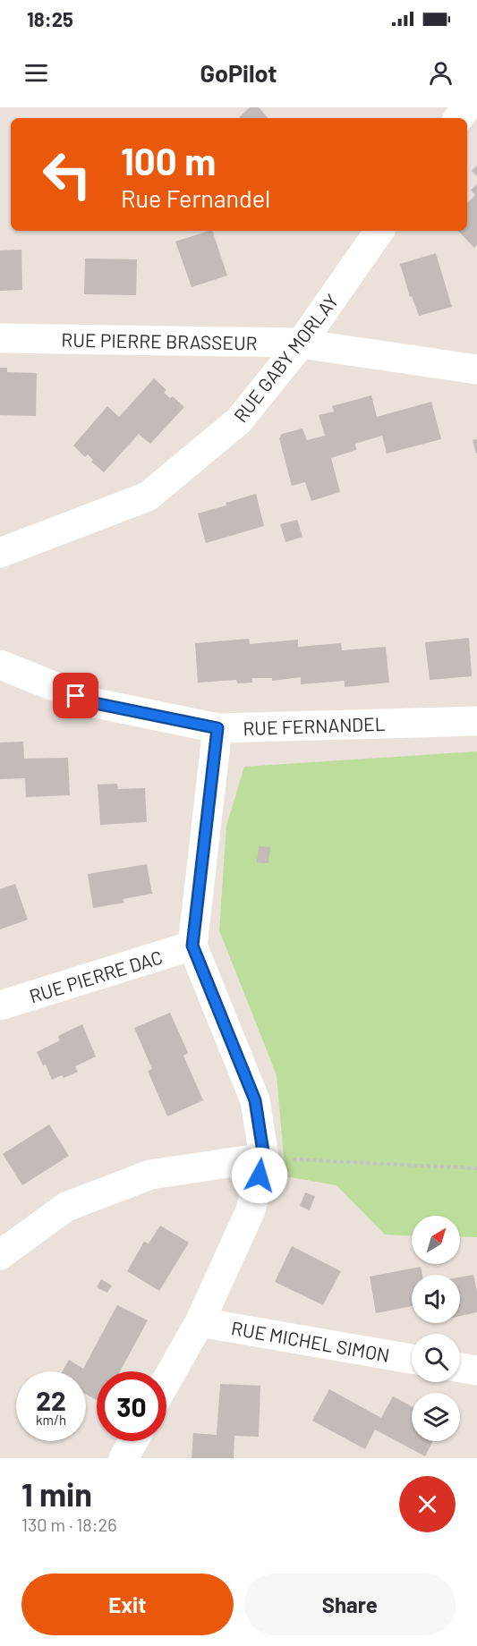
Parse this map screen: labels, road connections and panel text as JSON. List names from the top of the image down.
{
  "streets": {
    "street": [
      "RUE PIERRE BRASSEUR",
      "RUE GABY MORLAY",
      "RUE FERNANDEL",
      "RUE PIERRE DAC",
      "RUE MICHEL SIMON"
    ]
  },
  "crossings": [
    ["RUE PIERRE BRASSEUR", "RUE GABY MORLAY"]
  ],
  "north": "top right",
  "page": {
    "status": "18:25",
    "header": "GoPilot",
    "turn": ["100 m", "Rue Fernandel"],
    "speed": "22 km/h",
    "limit": "30",
    "heading": ["1 min", "130 m · 18:26"],
    "buttons": ["Exit", "Share"]
  }
}
